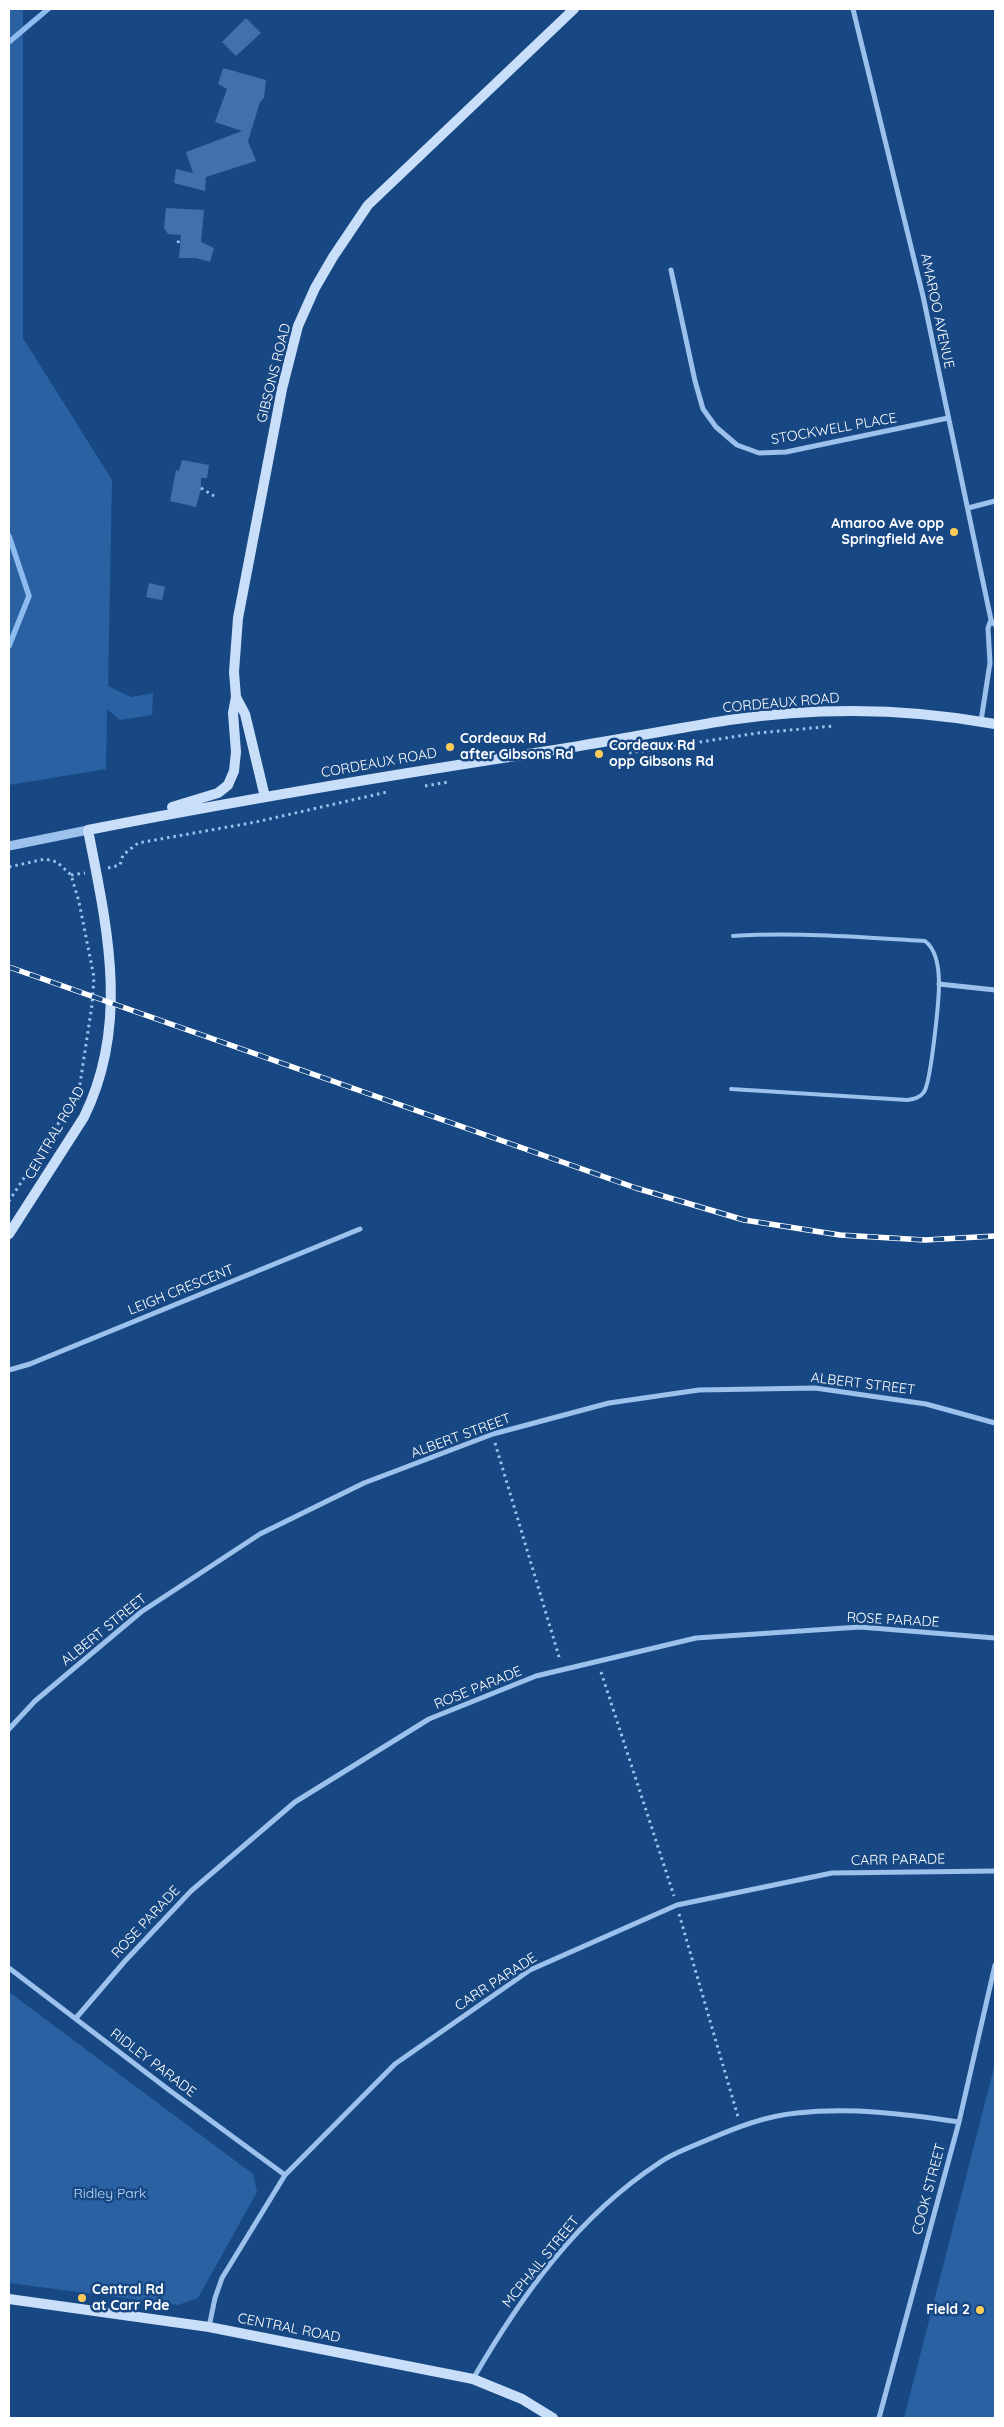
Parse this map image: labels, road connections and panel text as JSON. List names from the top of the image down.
{
  "streets": {
    "main road": ["GIBSONS ROAD", "CORDEAUX ROAD", "CENTRAL ROAD"],
    "street": [
      "AMAROO AVENUE",
      "STOCKWELL PLACE",
      "LEIGH CRESCENT",
      "ALBERT STREET",
      "ROSE PARADE",
      "CARR PARADE",
      "RIDLEY PARADE",
      "COOK STREET",
      "MCPHAIL STREET"
    ]
  },
  "crossings": [
    ["AMAROO AVENUE", "STOCKWELL PLACE"],
    ["AMAROO AVENUE", "CORDEAUX ROAD"],
    ["GIBSONS ROAD", "CORDEAUX ROAD"],
    ["CORDEAUX ROAD", "CENTRAL ROAD"],
    ["CENTRAL ROAD", "CARR PARADE"],
    ["CENTRAL ROAD", "MCPHAIL STREET"],
    ["ROSE PARADE", "RIDLEY PARADE"],
    ["CARR PARADE", "RIDLEY PARADE"],
    ["COOK STREET", "MCPHAIL STREET"]
  ],
  "parks": ["Ridley Park"],
  "places": [
    "Amaroo Ave opp Springfield Ave",
    "Cordeaux Rd after Gibsons Rd",
    "Cordeaux Rd opp Gibsons Rd",
    "Central Rd at Carr Pde",
    "Field 2"
  ]
}
